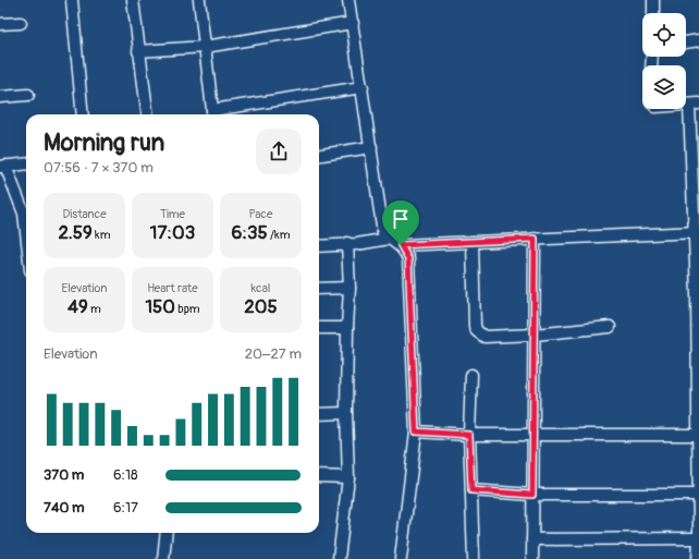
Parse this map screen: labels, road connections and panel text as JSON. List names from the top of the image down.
{
  "page": {
    "heading": ["Morning run", "07:56 · 7 × 370 m"],
    "stats": [
      ["Distance", "2.59 km"],
      ["Time", "17:03"],
      ["Pace", "6:35 /km"],
      ["Elevation", "49 m"],
      ["Heart rate", "150 bpm"],
      ["kcal", "205"]
    ],
    "chart": ["Elevation", "20–27 m"],
    "list": [
      {
        "name": "370 m",
        "note": "6:18"
      },
      {
        "name": "740 m",
        "note": "6:17"
      }
    ]
  }
}
